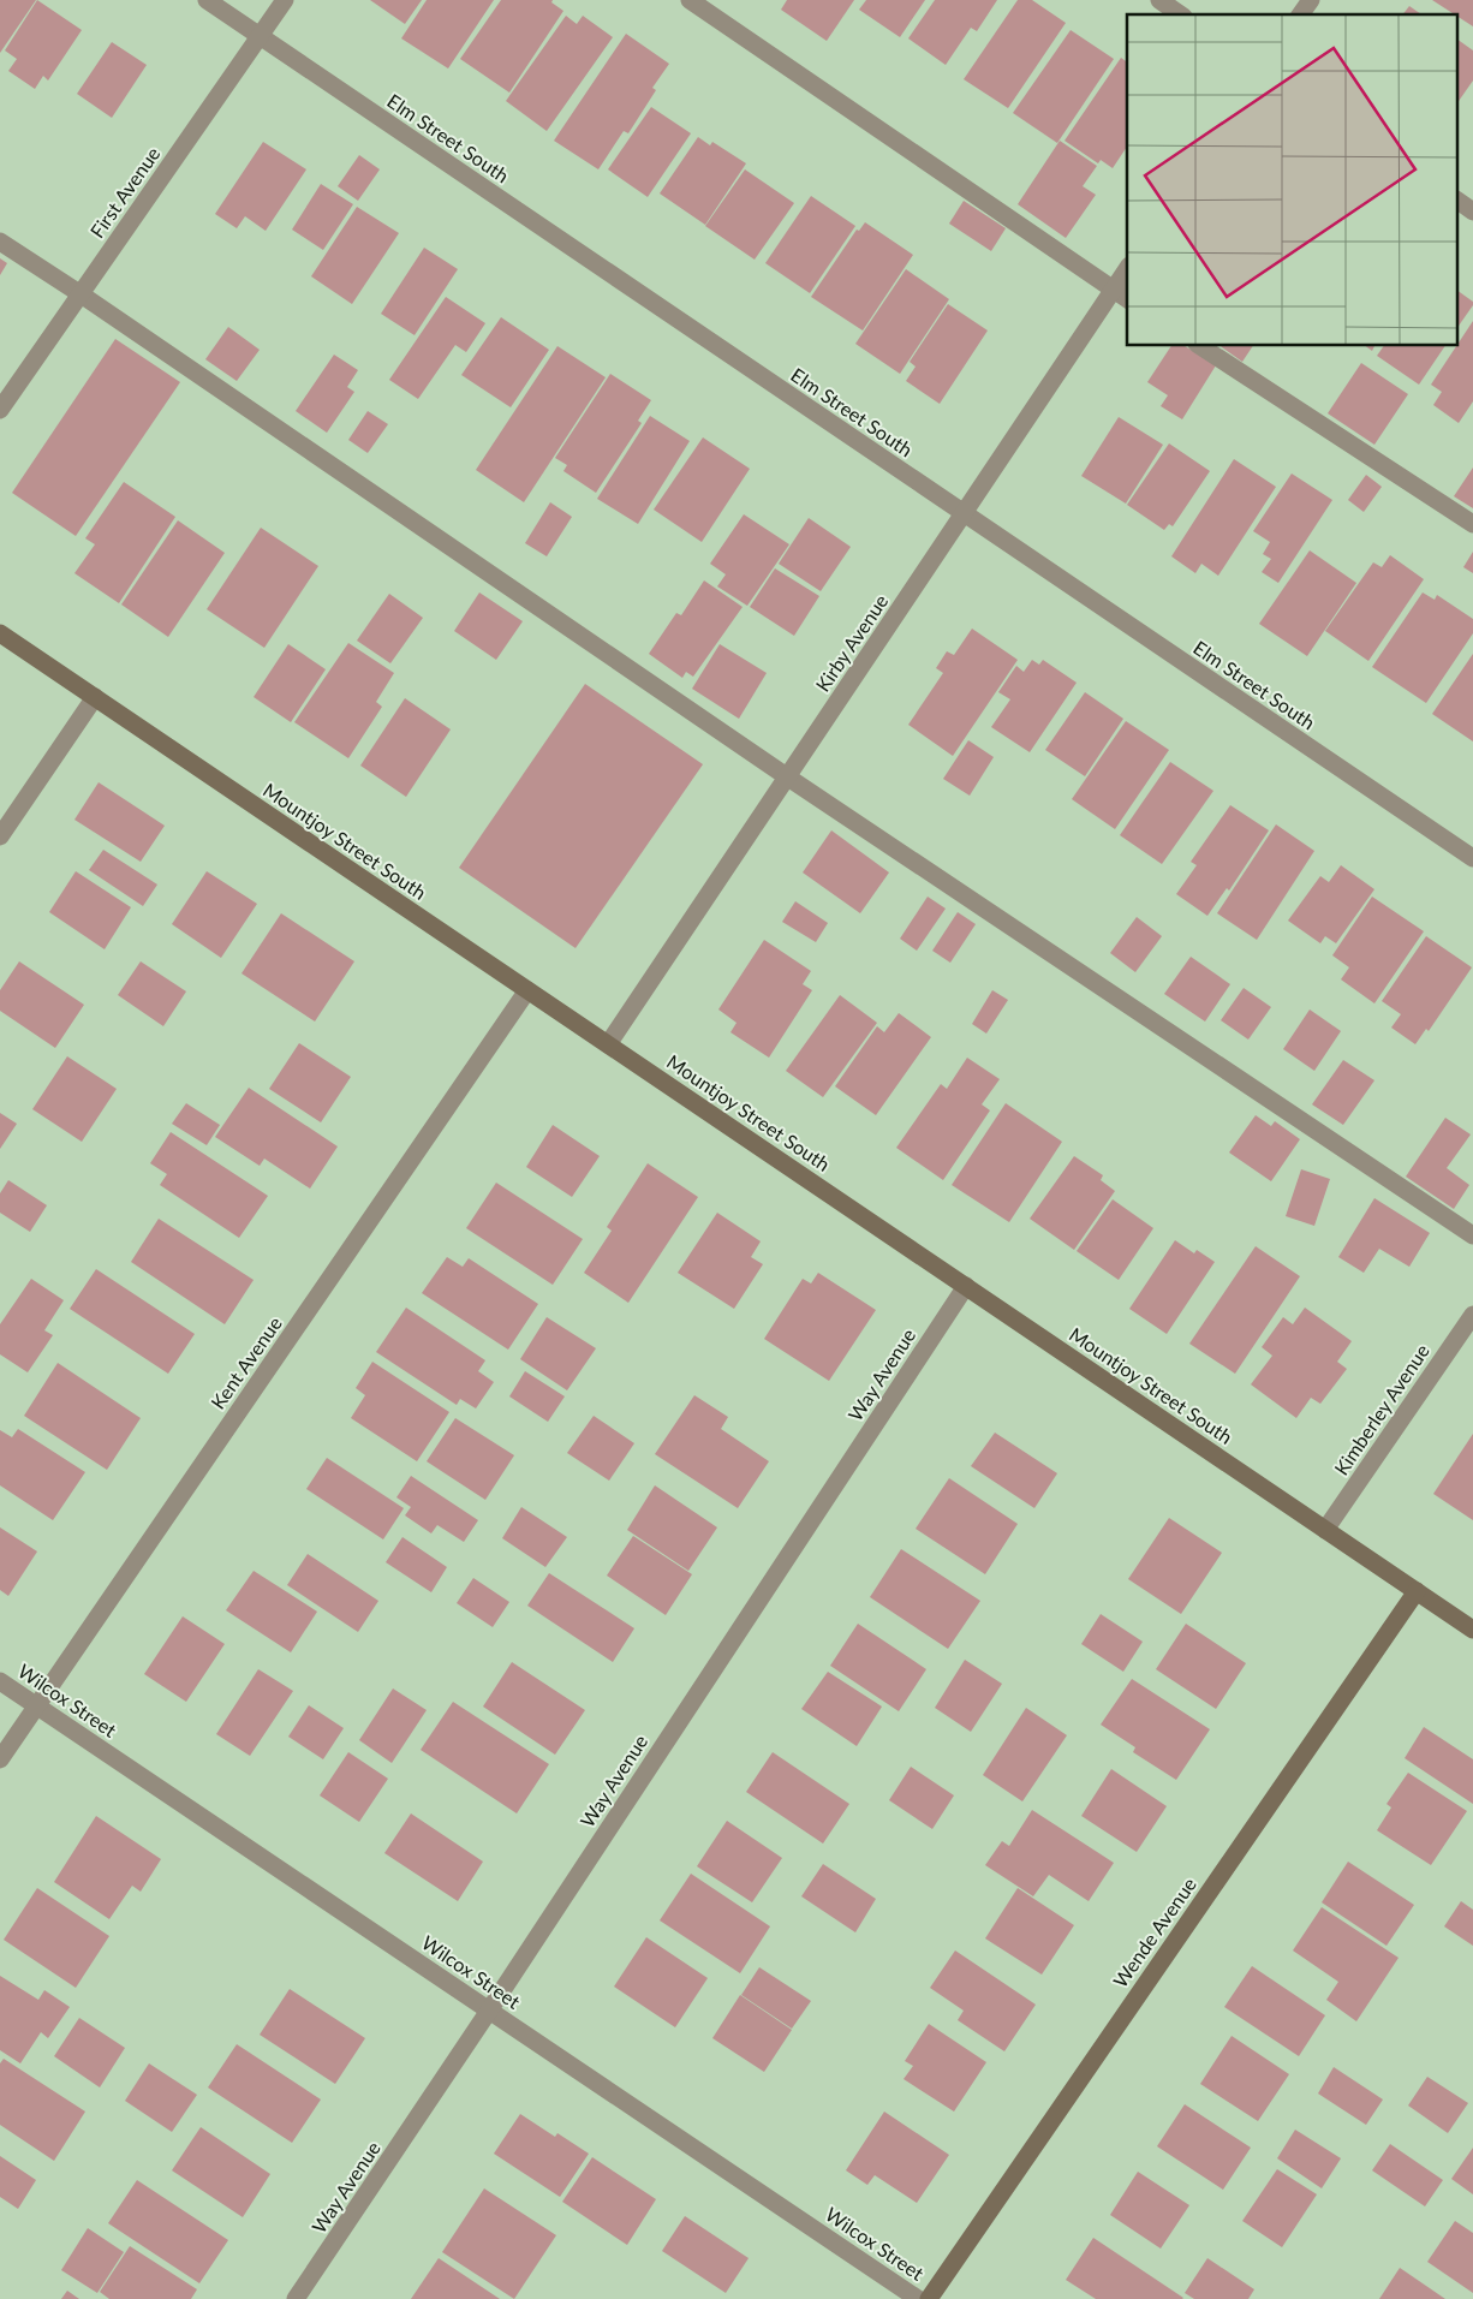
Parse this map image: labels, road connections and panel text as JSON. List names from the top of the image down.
{
  "streets": {
    "street": [
      "Elm Street South",
      "First Avenue",
      "Kirby Avenue",
      "Mountjoy Street South",
      "Kent Avenue",
      "Way Avenue",
      "Kimberley Avenue",
      "Wilcox Street",
      "Wende Avenue"
    ]
  },
  "crossings": [
    ["Elm Street South", "First Avenue"],
    ["Elm Street South", "Kirby Avenue"],
    ["Kirby Avenue", "Mountjoy Street South"],
    ["Mountjoy Street South", "Kent Avenue"],
    ["Mountjoy Street South", "Way Avenue"],
    ["Mountjoy Street South", "Kimberley Avenue"],
    ["Mountjoy Street South", "Wende Avenue"],
    ["Kent Avenue", "Wilcox Street"],
    ["Way Avenue", "Wilcox Street"]
  ]
}
